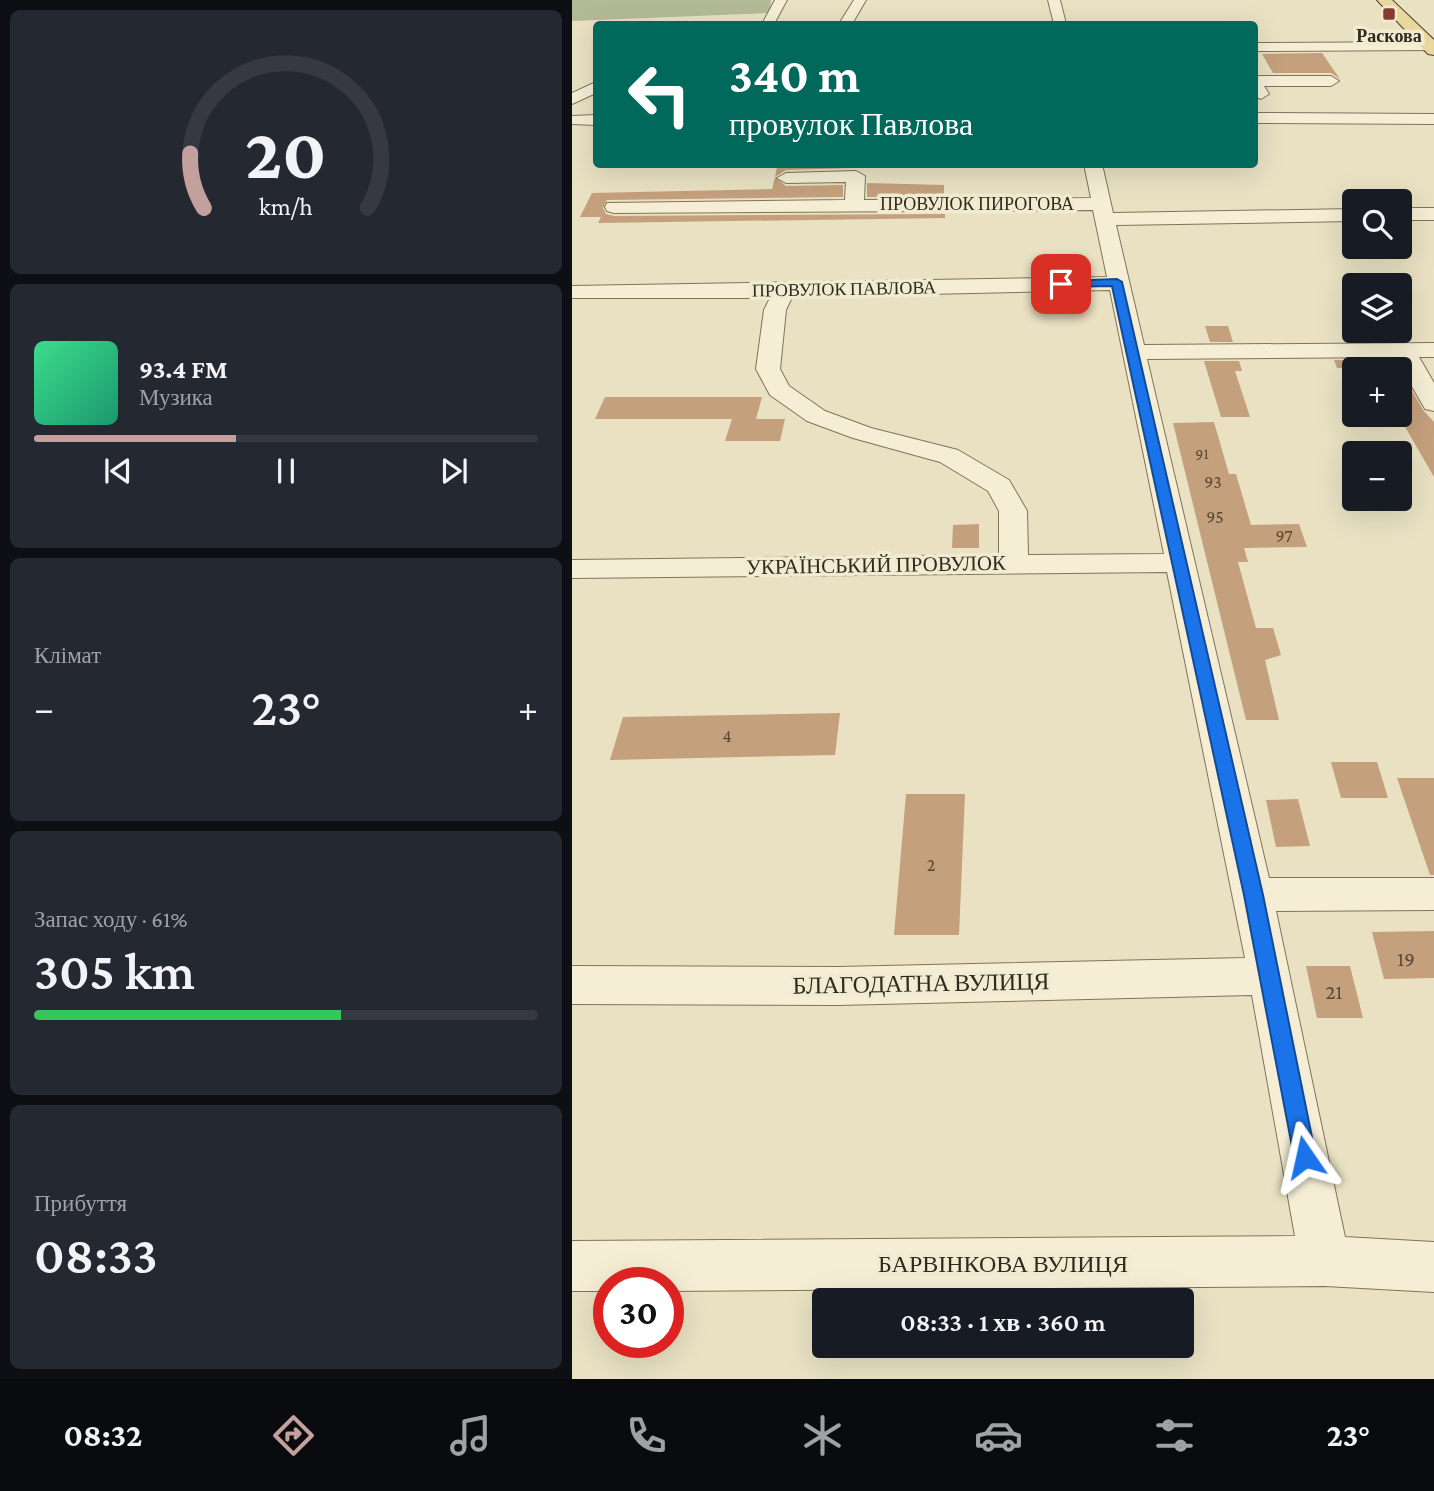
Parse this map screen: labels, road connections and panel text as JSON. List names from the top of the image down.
{
  "streets": {
    "street": [
      "ПРОВУЛОК ПИРОГОВА",
      "ПРОВУЛОК ПАВЛОВА",
      "УКРАЇНСЬКИЙ ПРОВУЛОК",
      "БЛАГОДАТНА ВУЛИЦЯ",
      "БАРВІНКОВА ВУЛИЦЯ"
    ]
  },
  "places": {
    "transit": ["Раскова"]
  },
  "house_numbers": [
    "91",
    "93",
    "95",
    "97",
    "4",
    "2",
    "19",
    "21"
  ],
  "page": {
    "turn": ["340 m", "провулок Павлова"],
    "map_buttons": ["+", "−"],
    "song": ["93.4 FM", "Музика"],
    "tile": [
      "Клімат",
      ["Запас ходу · 61%", "305 km"],
      ["Прибуття", "08:33"]
    ],
    "heat": ["−", "23°", "+"],
    "limit": "30",
    "trip": "08:33 · 1 хв · 360 m",
    "tabs": ["08:32", "23°"],
    "gauge": ["20", "km/h"]
  }
}
